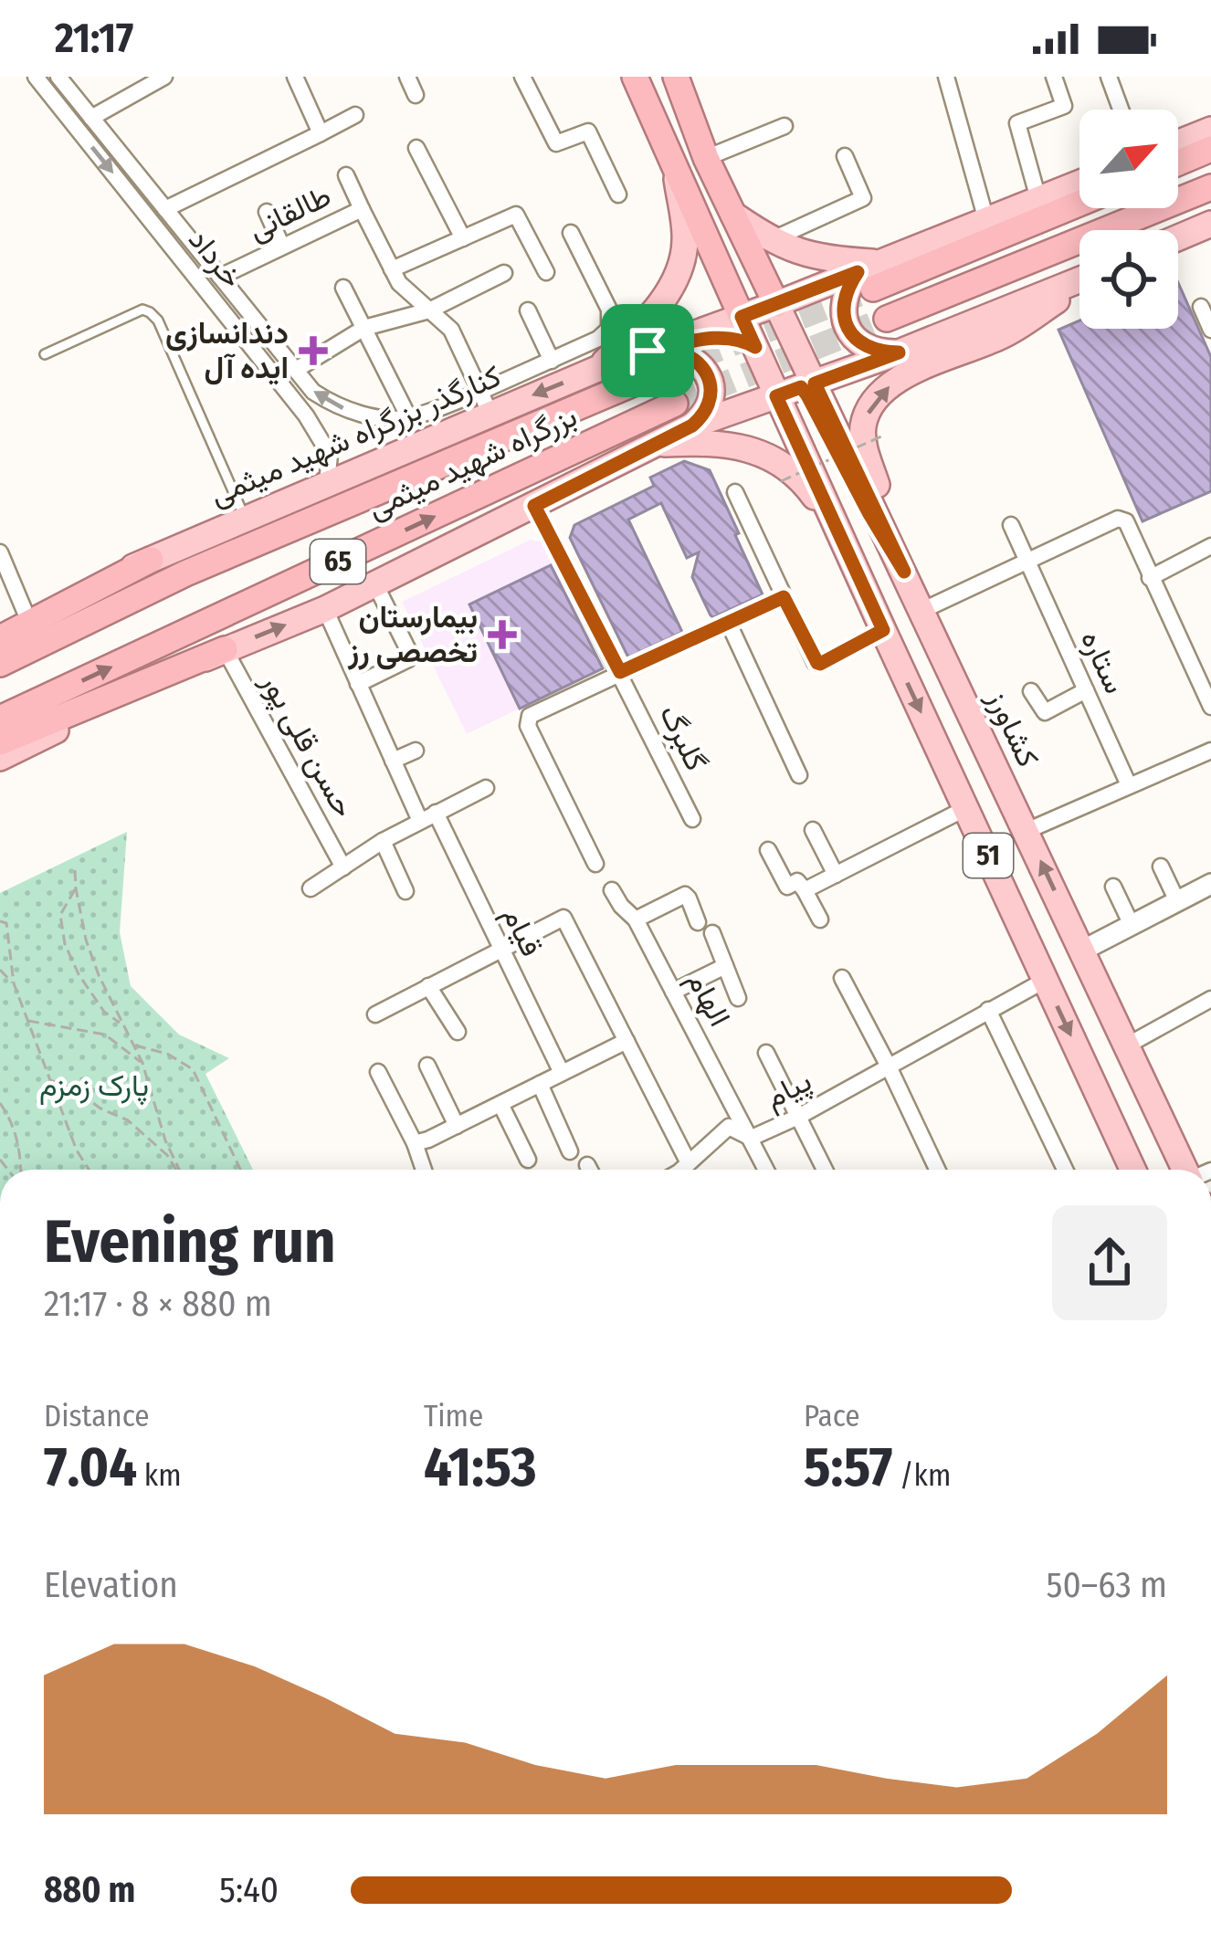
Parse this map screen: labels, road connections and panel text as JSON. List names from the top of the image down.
{
  "streets": {
    "highway": ["بزرگراه شهید میثمی", "65", "51"],
    "main road": ["کنارگذر بزرگراه شهید میثمی", "کشاورز"],
    "street": [
      "طالقانی",
      "خرداد",
      "ستاره",
      "گلبرگ",
      "حسن قلی پور",
      "قیام",
      "الهام",
      "پیام"
    ]
  },
  "crossings": [
    ["طالقانی", "خرداد"],
    ["طالقانی", "کنارگذر بزرگراه شهید میثمی"],
    ["خرداد", "کنارگذر بزرگراه شهید میثمی"],
    ["کنارگذر بزرگراه شهید میثمی", "بزرگراه شهید میثمی"],
    ["کنارگذر بزرگراه شهید میثمی", "کشاورز"],
    ["کنارگذر بزرگراه شهید میثمی", "51"],
    ["کشاورز", "51"],
    ["51", "پیام"],
    ["قیام", "پیام"],
    ["الهام", "پیام"]
  ],
  "parks": ["پارک زمزم"],
  "places": {
    "health": ["دندانسازی ایده آل", "بیمارستان تخصصی رز"]
  },
  "north": "top right",
  "page": {
    "status": "21:17",
    "heading": ["Evening run", "21:17 · 8 × 880 m"],
    "stats": [
      ["Distance", "7.04 km"],
      ["Time", "41:53"],
      ["Pace", "5:57 /km"]
    ],
    "chart": ["Elevation", "50–63 m"],
    "list": [
      {
        "name": "880 m",
        "note": "5:40"
      }
    ]
  }
}
